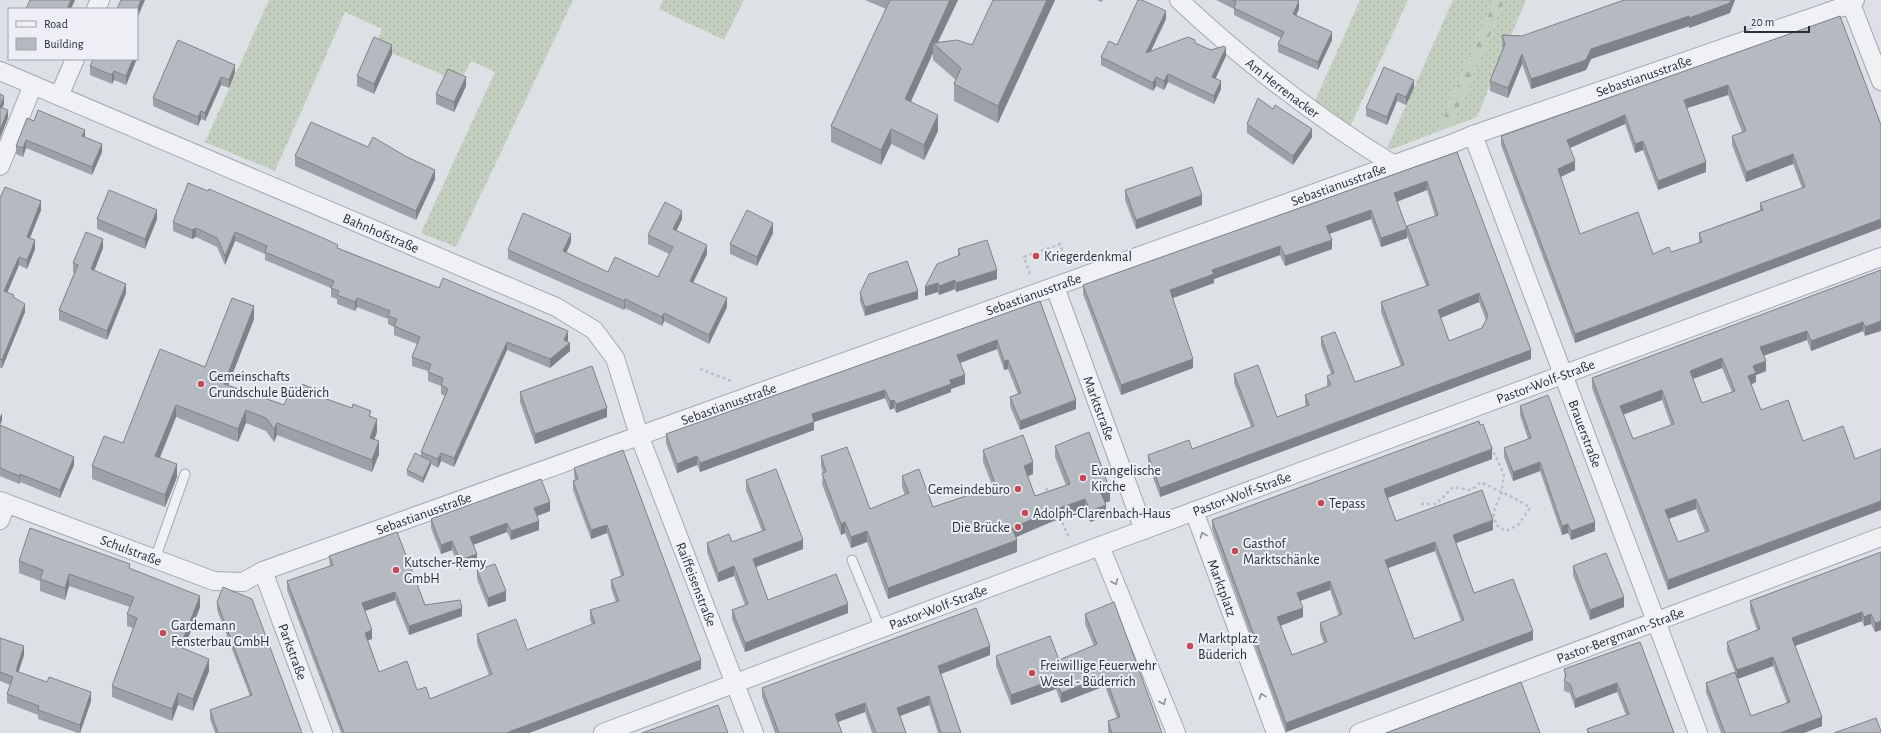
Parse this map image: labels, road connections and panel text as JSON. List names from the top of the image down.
{
  "streets": {
    "street": [
      "Sebastianusstraße",
      "Am Herrenacker",
      "Bahnhofstraße",
      "Pastor-Wolf-Straße",
      "Marktstraße",
      "Brauerstraße",
      "Schulstraße",
      "Raiffeisenstraße",
      "Marktplatz",
      "Pastor-Bergmann-Straße",
      "Parkstraße"
    ]
  },
  "crossings": [
    ["Sebastianusstraße", "Am Herrenacker"],
    ["Sebastianusstraße", "Bahnhofstraße"],
    ["Sebastianusstraße", "Marktstraße"],
    ["Sebastianusstraße", "Brauerstraße"],
    ["Sebastianusstraße", "Schulstraße"],
    ["Sebastianusstraße", "Raiffeisenstraße"],
    ["Sebastianusstraße", "Parkstraße"],
    ["Bahnhofstraße", "Raiffeisenstraße"],
    ["Pastor-Wolf-Straße", "Marktstraße"],
    ["Pastor-Wolf-Straße", "Brauerstraße"],
    ["Pastor-Wolf-Straße", "Raiffeisenstraße"],
    ["Pastor-Wolf-Straße", "Marktplatz"],
    ["Brauerstraße", "Pastor-Bergmann-Straße"],
    ["Schulstraße", "Parkstraße"]
  ],
  "places": [
    "Kriegerdenkmal",
    "Gemeinschafts Grundschule Büderich",
    "Evangelische Kirche",
    "Gemeindebüro",
    "Tepass",
    "Adolph-Clarenbach-Haus",
    "Die Brücke",
    "Gasthof Marktschänke",
    "Kutscher-Remy GmbH",
    "Gardemann Fensterbau GmbH",
    "Marktplatz Büderich",
    "Freiwillige Feuerwehr Wesel - Büderrich"
  ],
  "legend": ["Road", "Building"],
  "scale_bar": "20 m"
}
